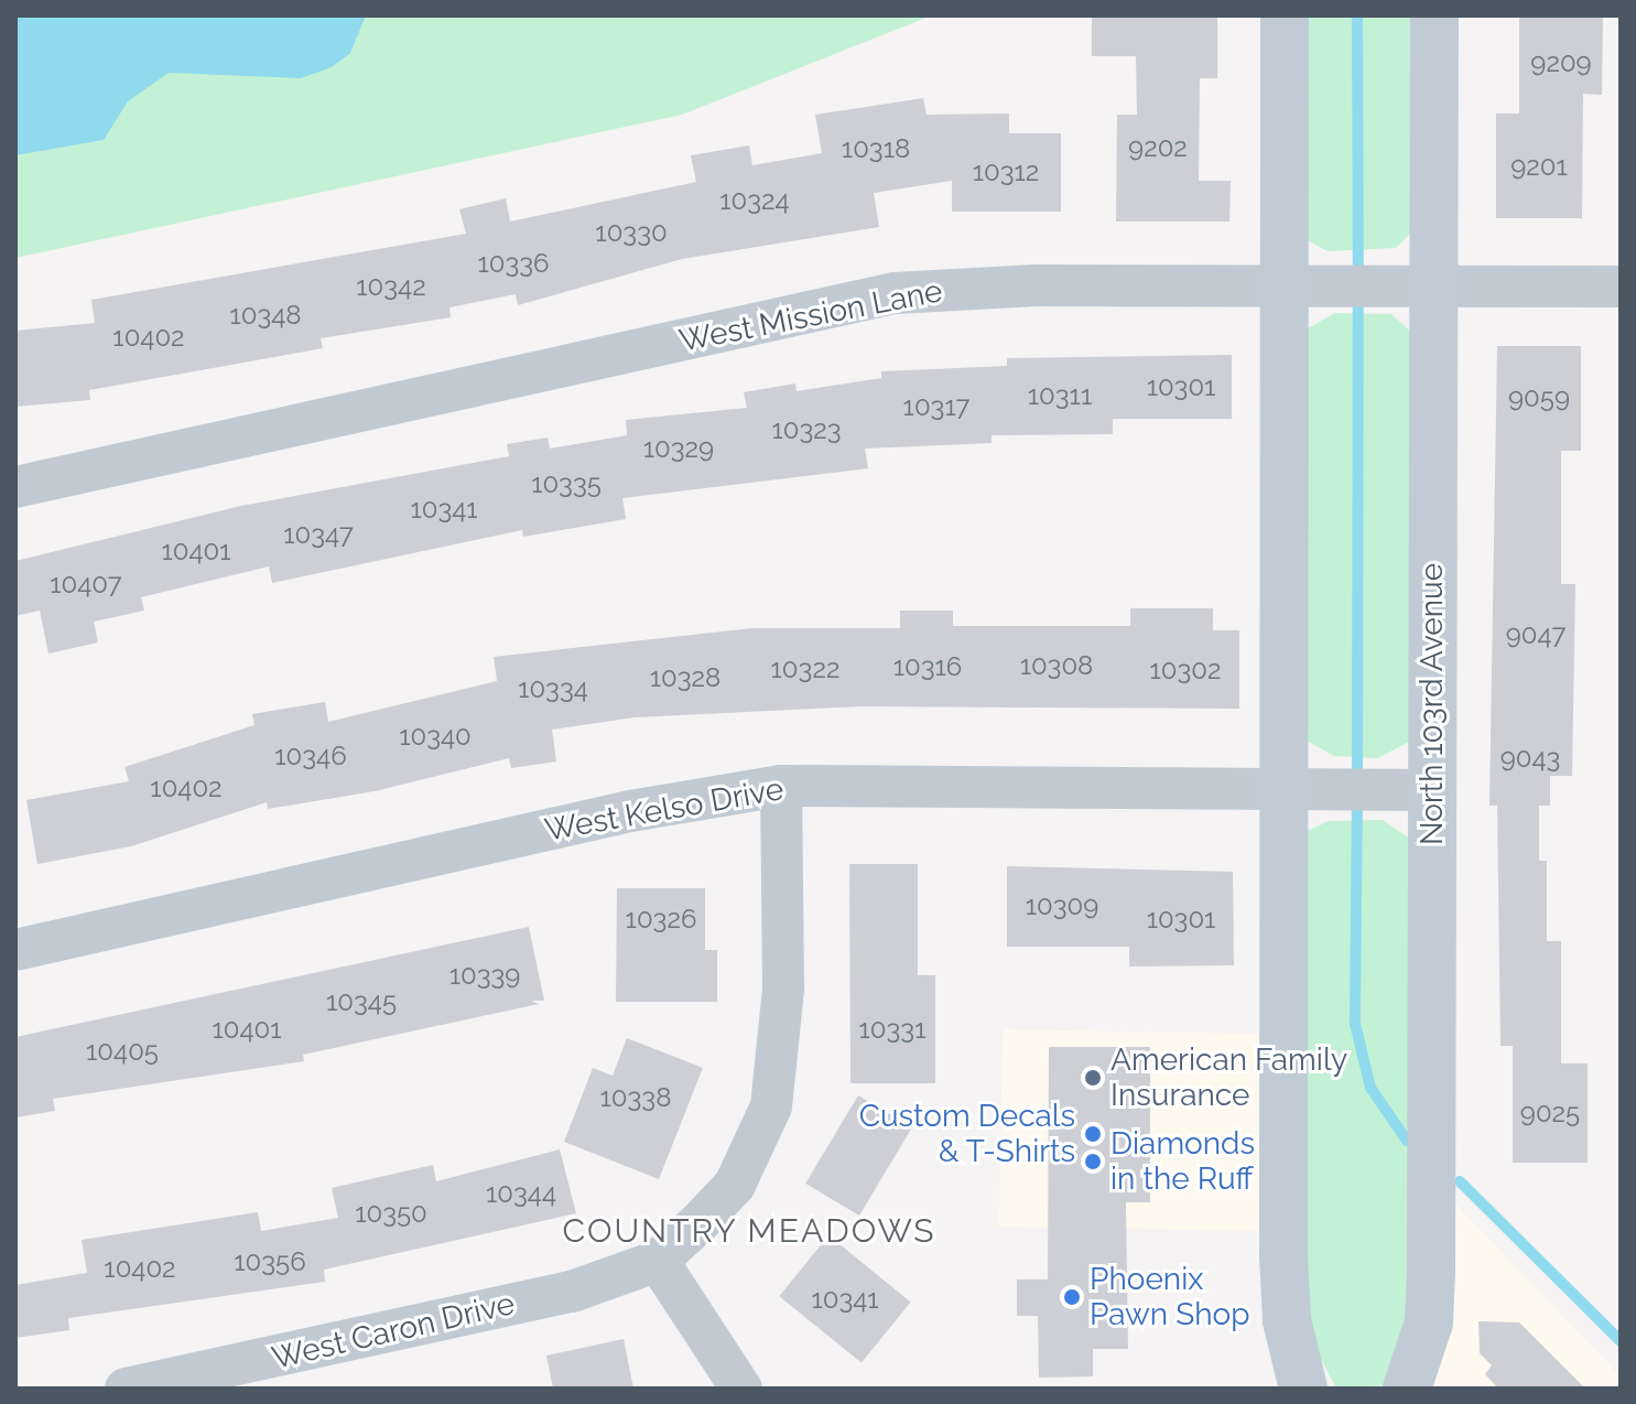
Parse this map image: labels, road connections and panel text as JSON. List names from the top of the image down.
{
  "streets": {
    "street": [
      "West Mission Lane",
      "North 103rd Avenue",
      "West Kelso Drive",
      "West Caron Drive"
    ]
  },
  "crossings": [
    ["West Mission Lane", "North 103rd Avenue"],
    ["North 103rd Avenue", "West Kelso Drive"],
    ["West Kelso Drive", "West Caron Drive"]
  ],
  "districts": ["COUNTRY MEADOWS"],
  "places": [
    "American Family Insurance",
    "Custom Decals & T-Shirts",
    "Diamonds in the Ruff",
    "Phoenix Pawn Shop"
  ],
  "house_numbers": [
    "9209",
    "9202",
    "10318",
    "9201",
    "10312",
    "10324",
    "10330",
    "10336",
    "10342",
    "10348",
    "10402",
    "10301",
    "10311",
    "9059",
    "10317",
    "10323",
    "10329",
    "10335",
    "10341",
    "10347",
    "10401",
    "10407",
    "9047",
    "10308",
    "10316",
    "10322",
    "10302",
    "10328",
    "10334",
    "10340",
    "10346",
    "9043",
    "10402",
    "10309",
    "10326",
    "10301",
    "10339",
    "10345",
    "10401",
    "10331",
    "10405",
    "10338",
    "9025",
    "10344",
    "10350",
    "10356",
    "10402",
    "10341"
  ]
}
